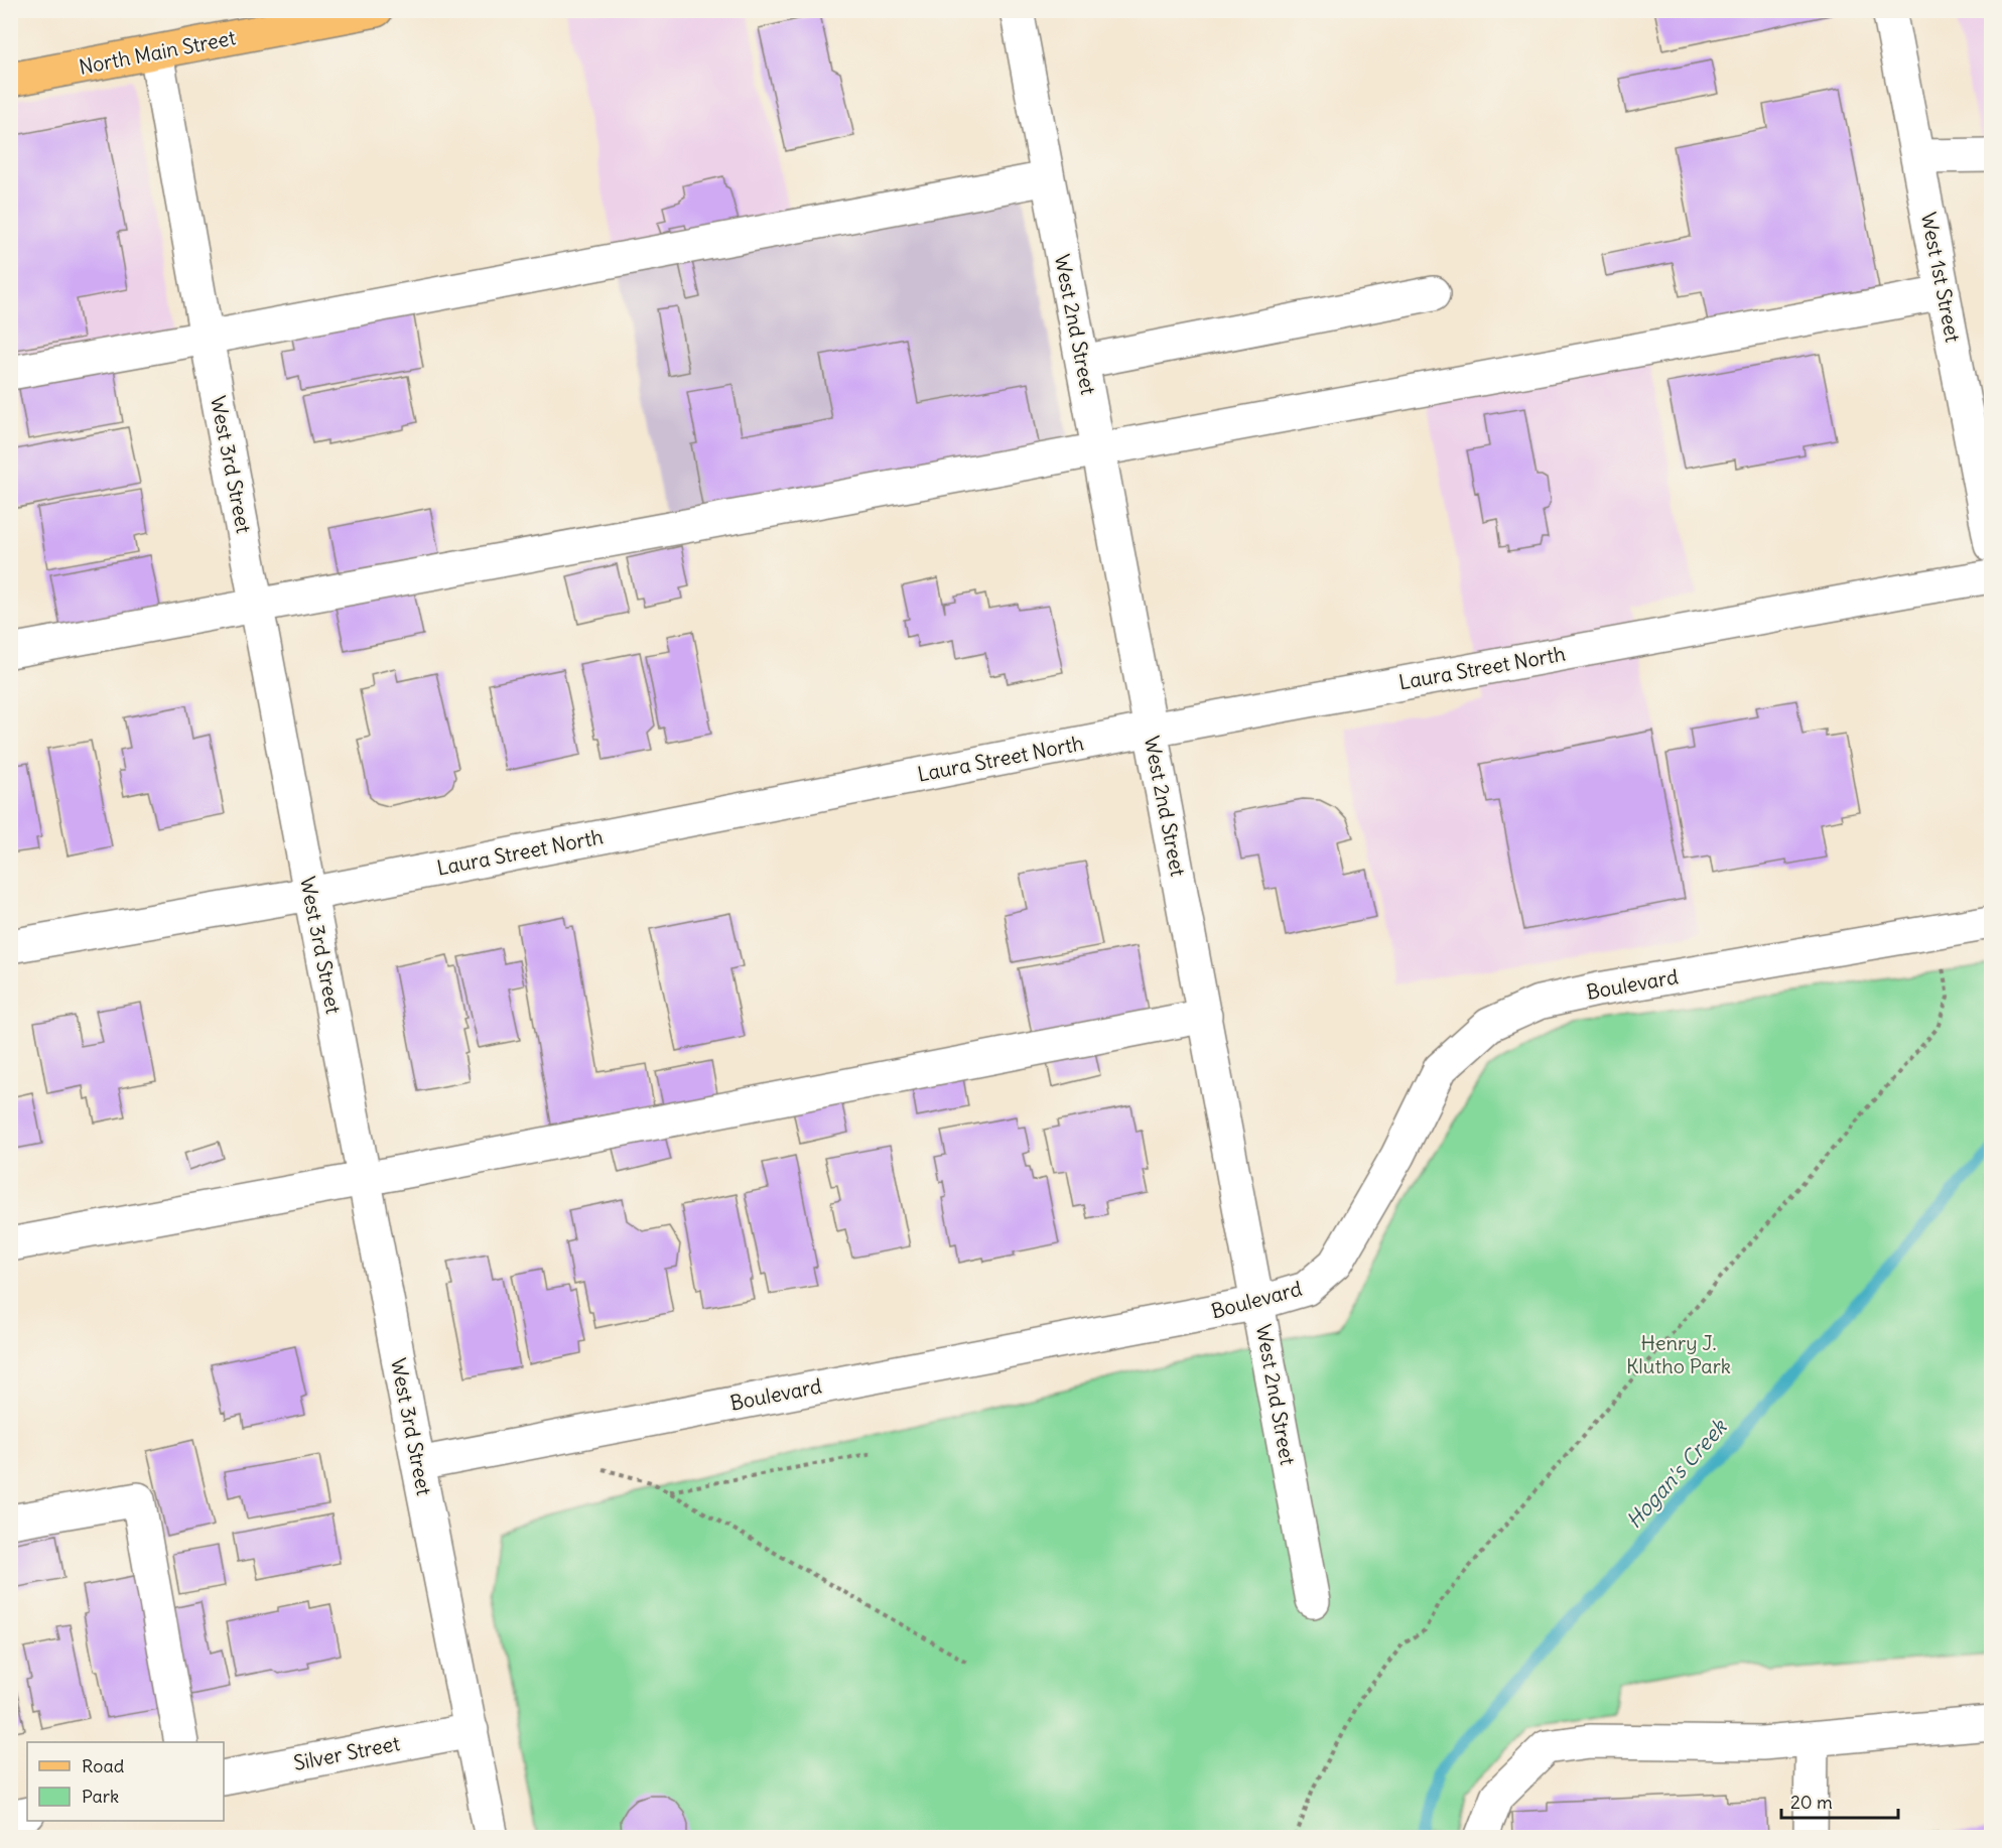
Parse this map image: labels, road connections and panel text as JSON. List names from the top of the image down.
{
  "streets": {
    "main road": ["North Main Street"],
    "street": [
      "West 1st Street",
      "West 2nd Street",
      "West 3rd Street",
      "Laura Street North",
      "Boulevard",
      "Silver Street"
    ]
  },
  "crossings": [
    ["North Main Street", "West 3rd Street"],
    ["West 2nd Street", "Laura Street North"],
    ["West 2nd Street", "Boulevard"],
    ["West 3rd Street", "Laura Street North"],
    ["West 3rd Street", "Boulevard"],
    ["West 3rd Street", "Silver Street"]
  ],
  "water": ["Hogan's Creek"],
  "parks": ["Henry J. Klutho Park"],
  "legend": ["Road", "Park"],
  "scale_bar": "20 m"
}
